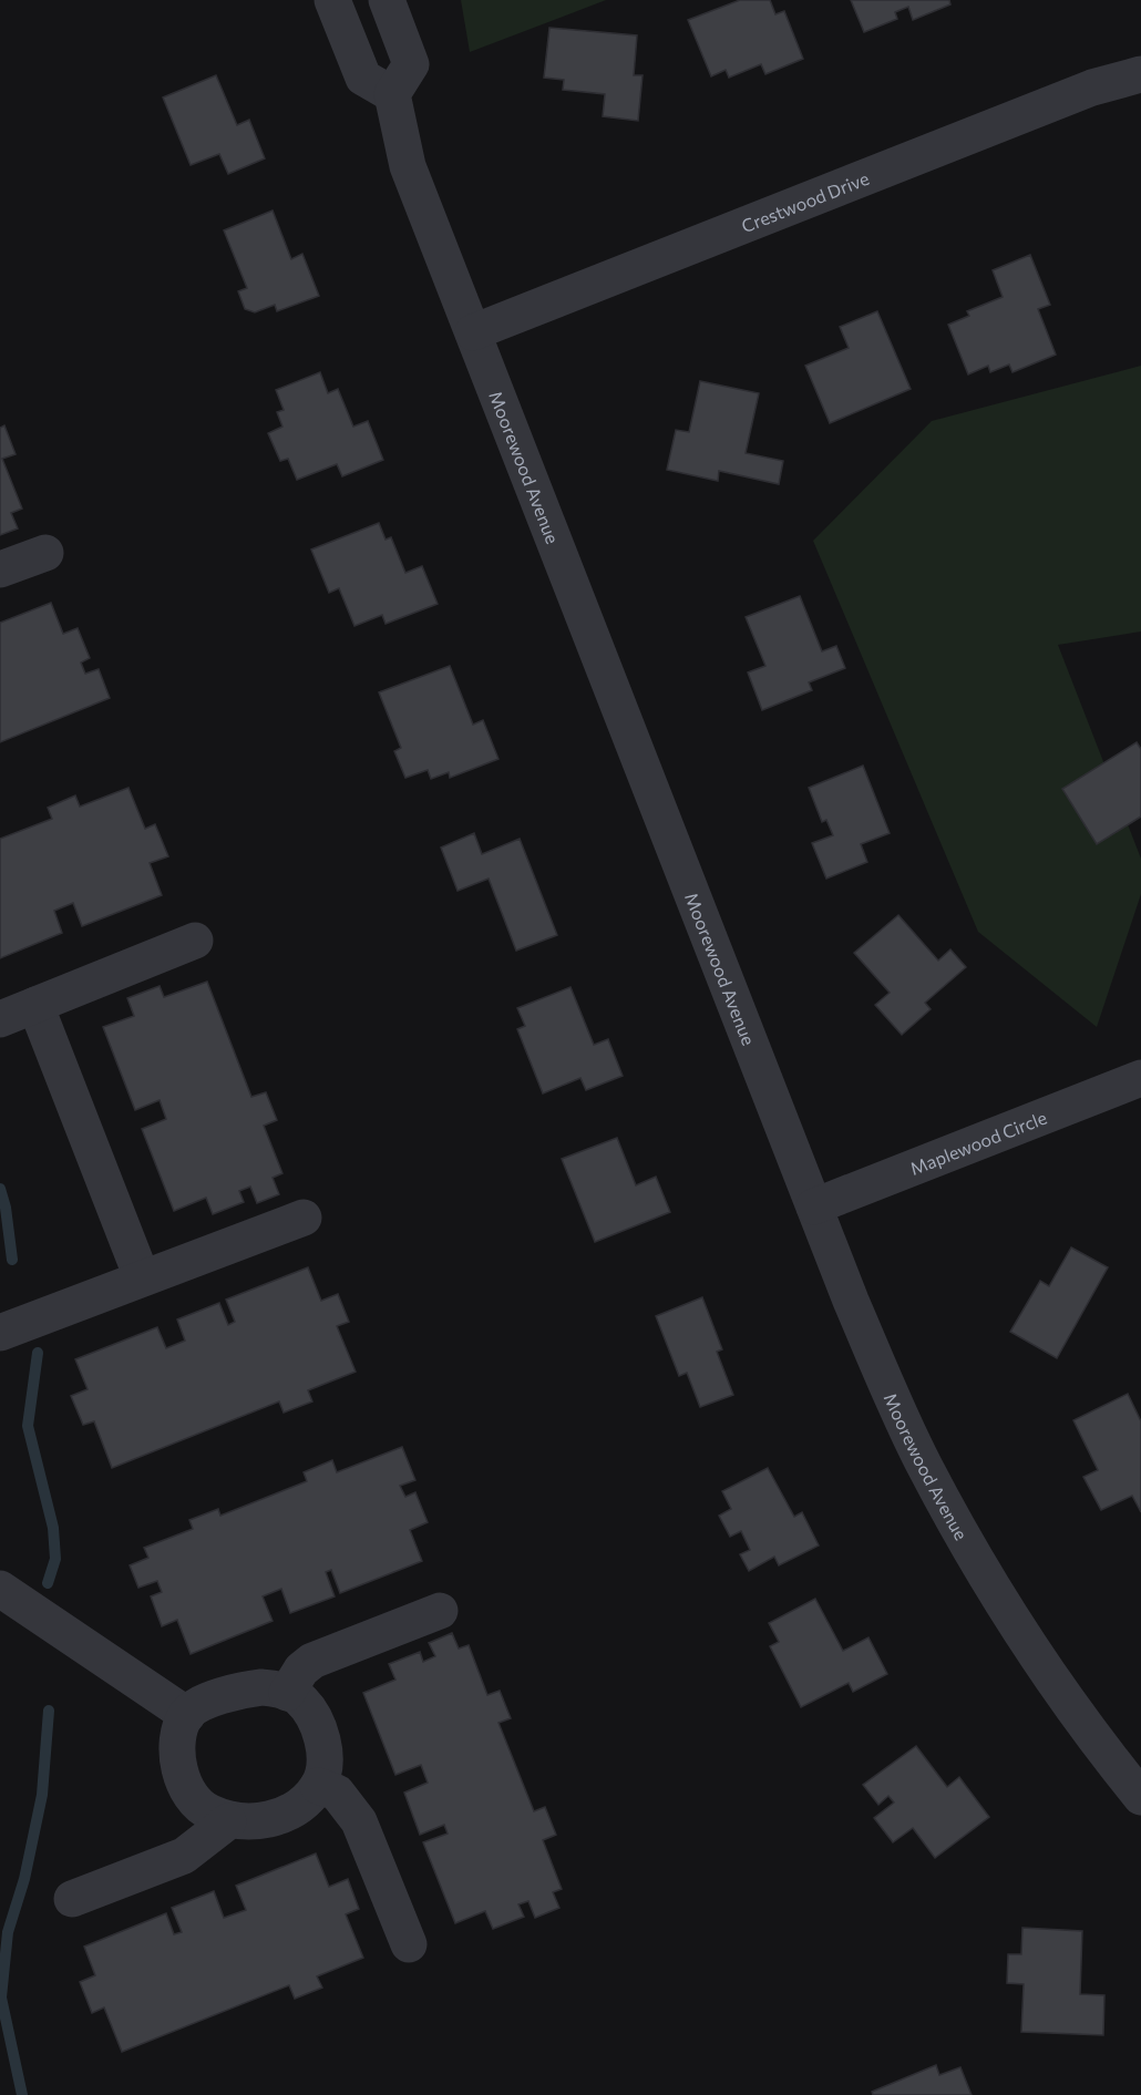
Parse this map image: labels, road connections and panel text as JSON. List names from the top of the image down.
{
  "streets": {
    "street": ["Crestwood Drive", "Moorewood Avenue", "Maplewood Circle"]
  },
  "crossings": [
    ["Crestwood Drive", "Moorewood Avenue"],
    ["Moorewood Avenue", "Maplewood Circle"]
  ]
}
